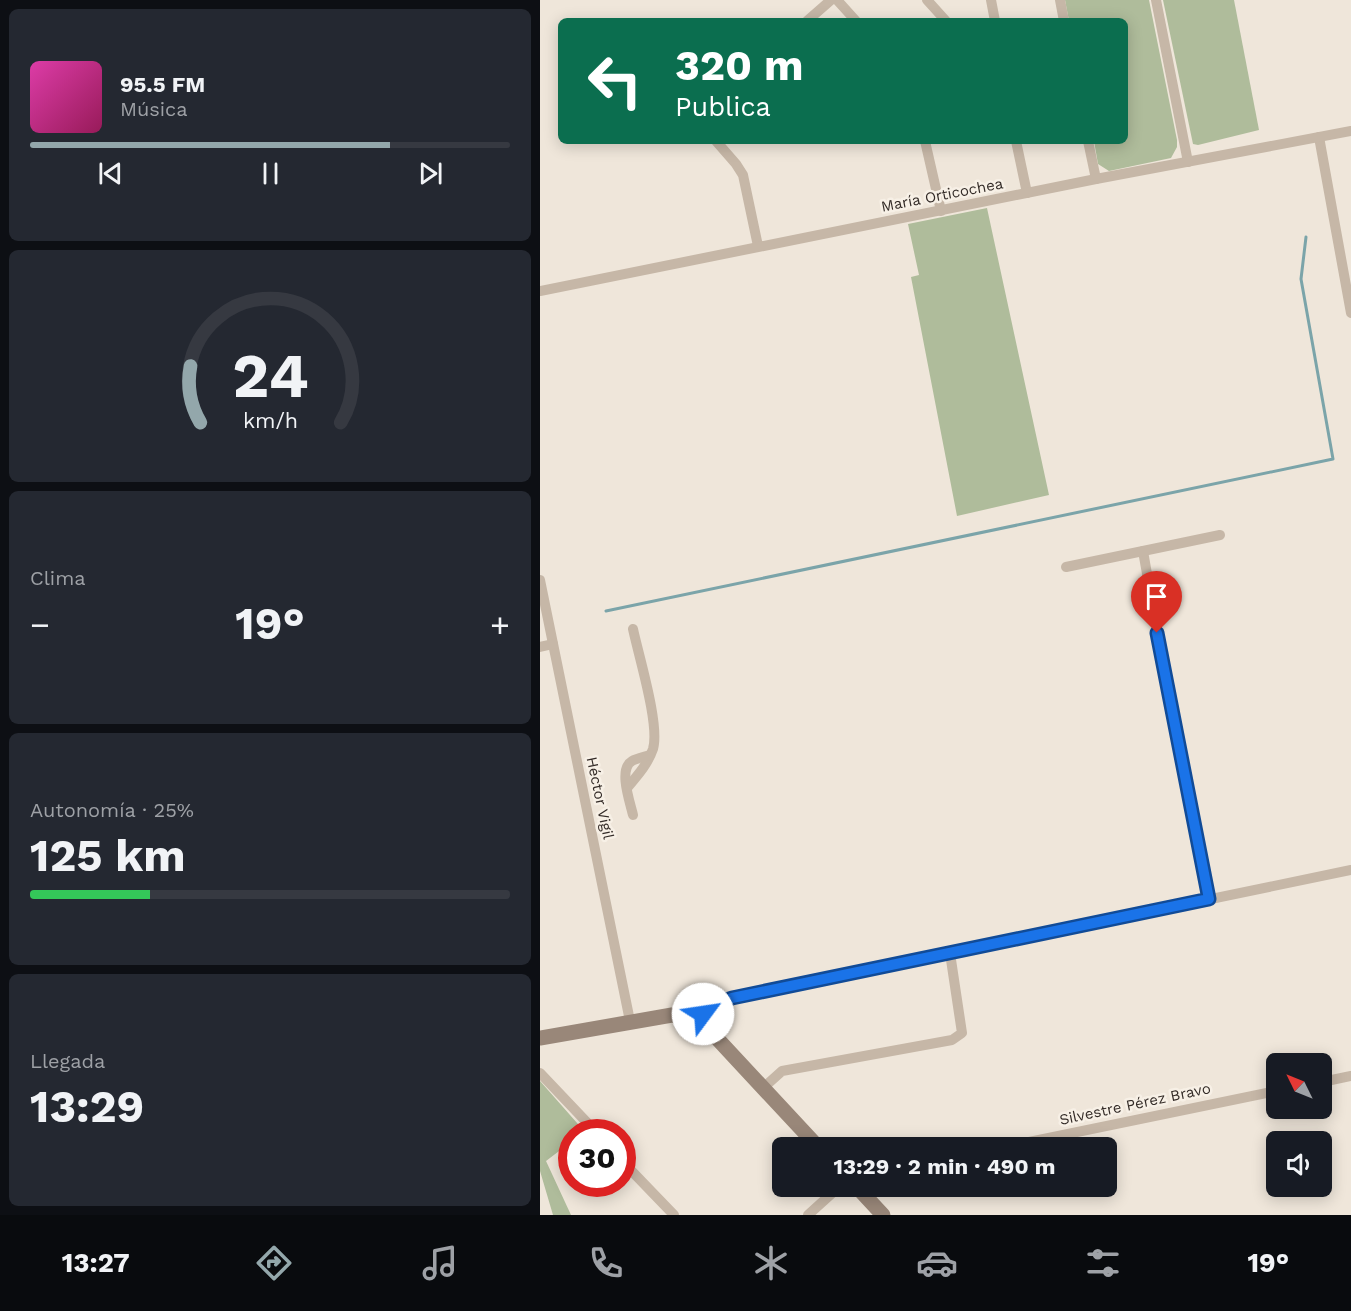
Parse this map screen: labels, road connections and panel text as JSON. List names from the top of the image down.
{
  "streets": {
    "street": ["María Orticochea", "Héctor Vigil", "Silvestre Pérez Bravo"]
  },
  "north": "top left",
  "page": {
    "turn": ["320 m", "Publica"],
    "song": ["95.5 FM", "Música"],
    "tile": [
      "Clima",
      ["Autonomía · 25%", "125 km"],
      ["Llegada", "13:29"]
    ],
    "heat": ["−", "19°", "+"],
    "limit": "30",
    "trip": "13:29 · 2 min · 490 m",
    "tabs": ["13:27", "19°"],
    "gauge": ["24", "km/h"]
  }
}
